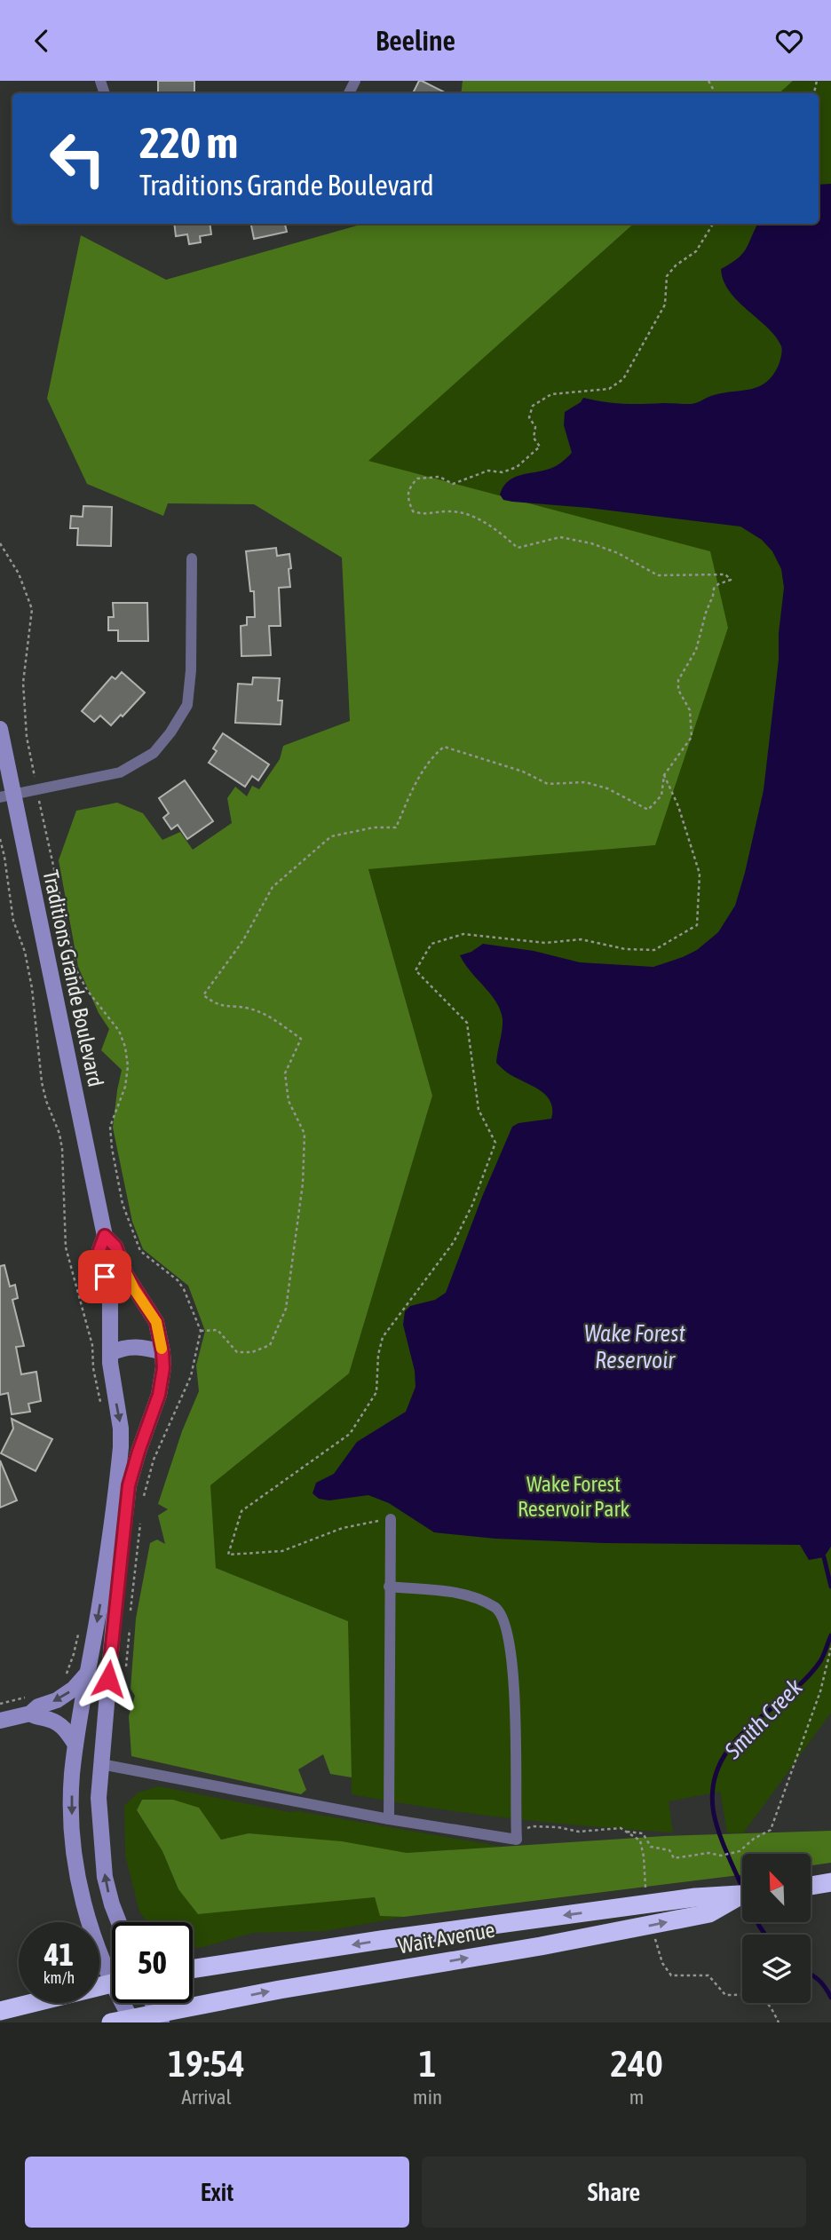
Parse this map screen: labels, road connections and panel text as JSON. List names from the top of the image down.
{
  "streets": {
    "highway": ["Wait Avenue"],
    "main road": ["Traditions Grande Boulevard"]
  },
  "crossings": [
    ["Traditions Grande Boulevard", "Wait Avenue"]
  ],
  "water": ["Wake Forest Reservoir", "Smith Creek"],
  "parks": ["Wake Forest Reservoir Park"],
  "north": "top left",
  "page": {
    "header": "Beeline",
    "turn": ["220 m", "Traditions Grande Boulevard"],
    "speed": "41 km/h",
    "limit": "50",
    "eta": [
      "19:54",
      "Arrival",
      "1",
      "min",
      "240",
      "m"
    ],
    "buttons": ["Exit", "Share"]
  }
}
